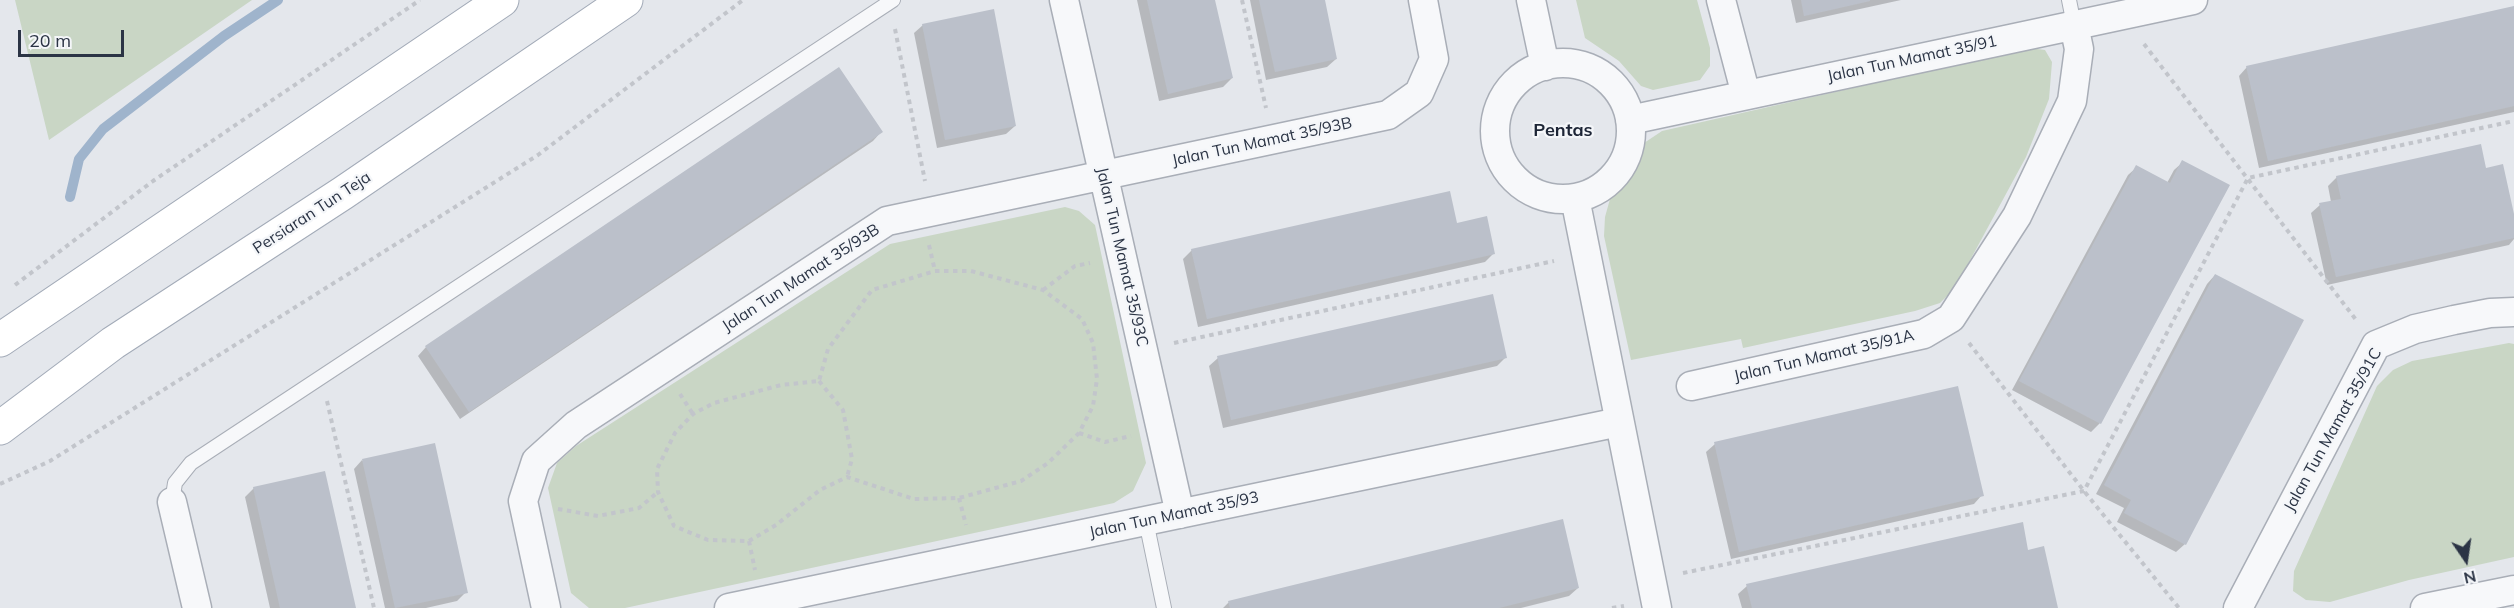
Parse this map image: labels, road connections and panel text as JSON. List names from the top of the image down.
{
  "streets": {
    "main road": ["Persiaran Tun Teja"],
    "street": [
      "Jalan Tun Mamat 35/91",
      "Jalan Tun Mamat 35/93B",
      "Jalan Tun Mamat 35/93C",
      "Jalan Tun Mamat 35/91A",
      "Jalan Tun Mamat 35/91C",
      "Jalan Tun Mamat 35/93"
    ]
  },
  "crossings": [
    ["Jalan Tun Mamat 35/91", "Jalan Tun Mamat 35/91A"],
    ["Jalan Tun Mamat 35/93B", "Jalan Tun Mamat 35/93C"],
    ["Jalan Tun Mamat 35/93C", "Jalan Tun Mamat 35/93"]
  ],
  "districts": ["Pentas"],
  "scale_bar": "20 m",
  "north": "bottom"
}
